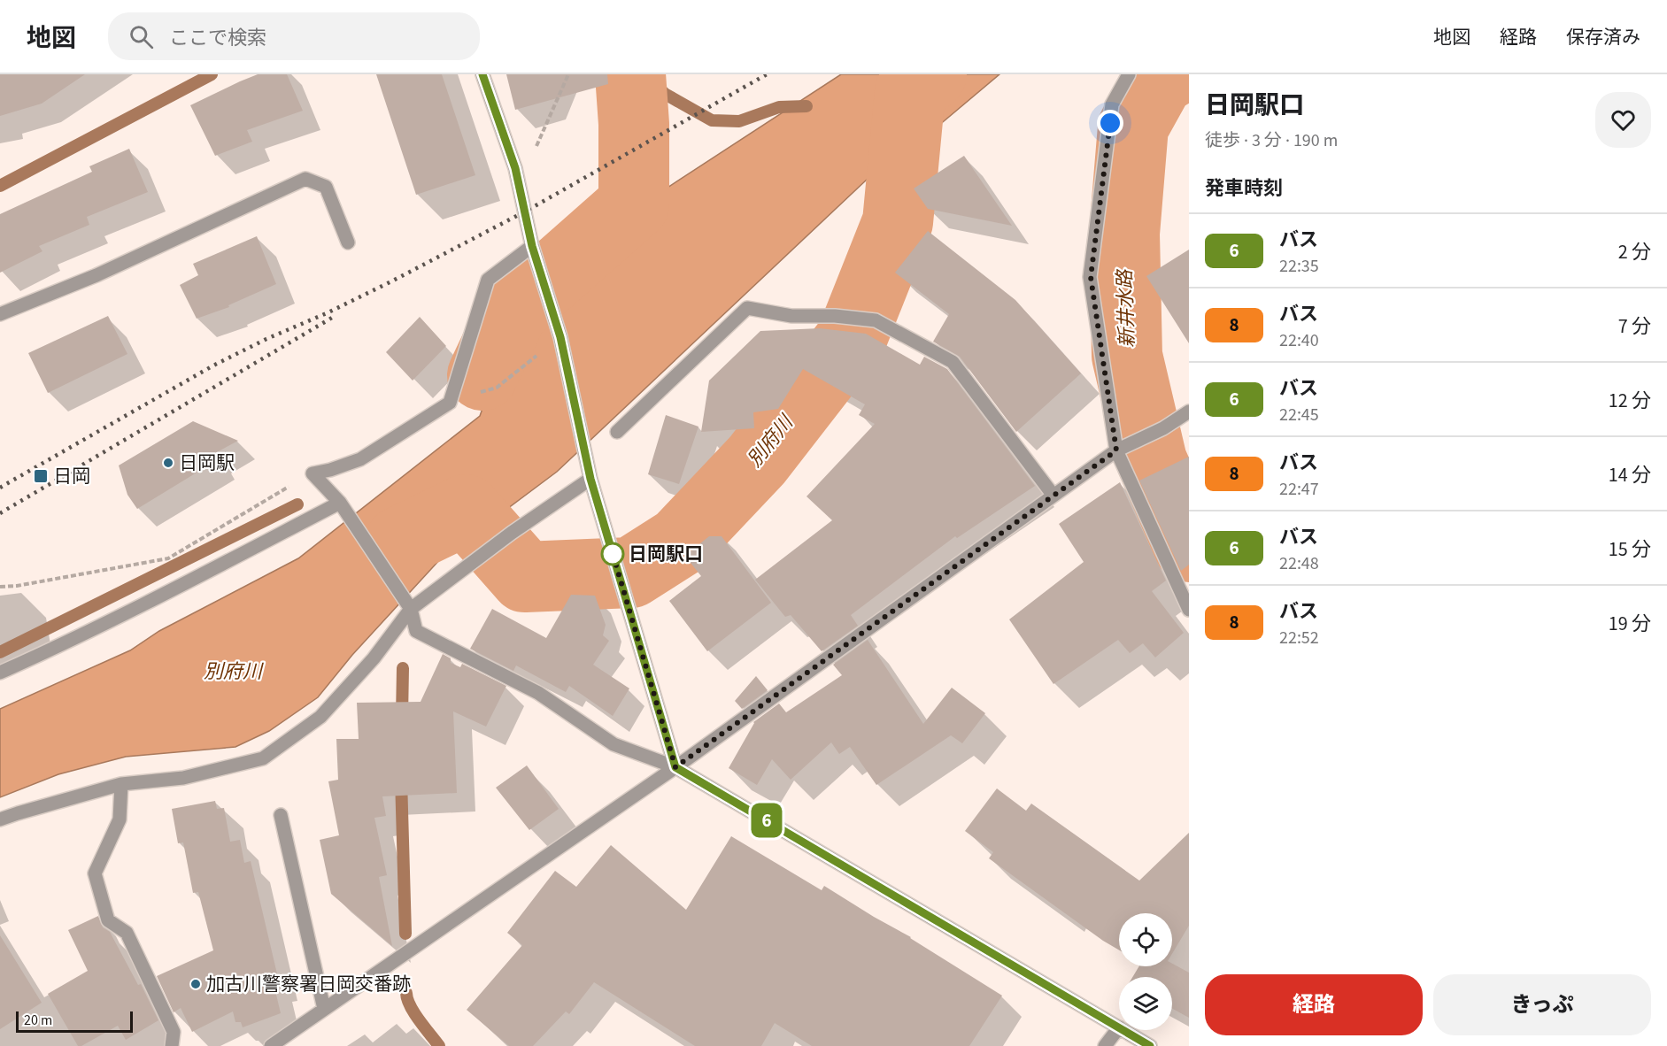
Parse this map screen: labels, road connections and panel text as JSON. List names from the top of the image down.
{
  "water": ["新井水路", "別府川"],
  "places": {
    "other": ["日岡駅", "日岡駅口", "加古川警察署日岡交番跡"],
    "transit": ["日岡"]
  },
  "lines": ["bus line 6"],
  "scale_bar": "20 m",
  "page": {
    "header": "地図",
    "search": "ここで検索",
    "nav": ["地図", "経路", "保存済み"],
    "on_map": "6",
    "heading": [
      ["日岡駅口", "徒歩 · 3 分 · 190 m"],
      "発車時刻"
    ],
    "list": [
      {
        "mark": "6",
        "name": "バス",
        "note": "22:35",
        "value": "2 分"
      },
      {
        "mark": "8",
        "name": "バス",
        "note": "22:40",
        "value": "7 分"
      },
      {
        "mark": "6",
        "name": "バス",
        "note": "22:45",
        "value": "12 分"
      },
      {
        "mark": "8",
        "name": "バス",
        "note": "22:47",
        "value": "14 分"
      },
      {
        "mark": "6",
        "name": "バス",
        "note": "22:48",
        "value": "15 分"
      },
      {
        "mark": "8",
        "name": "バス",
        "note": "22:52",
        "value": "19 分"
      }
    ],
    "buttons": ["経路", "きっぷ"],
    "scale": "20 m"
  }
}
